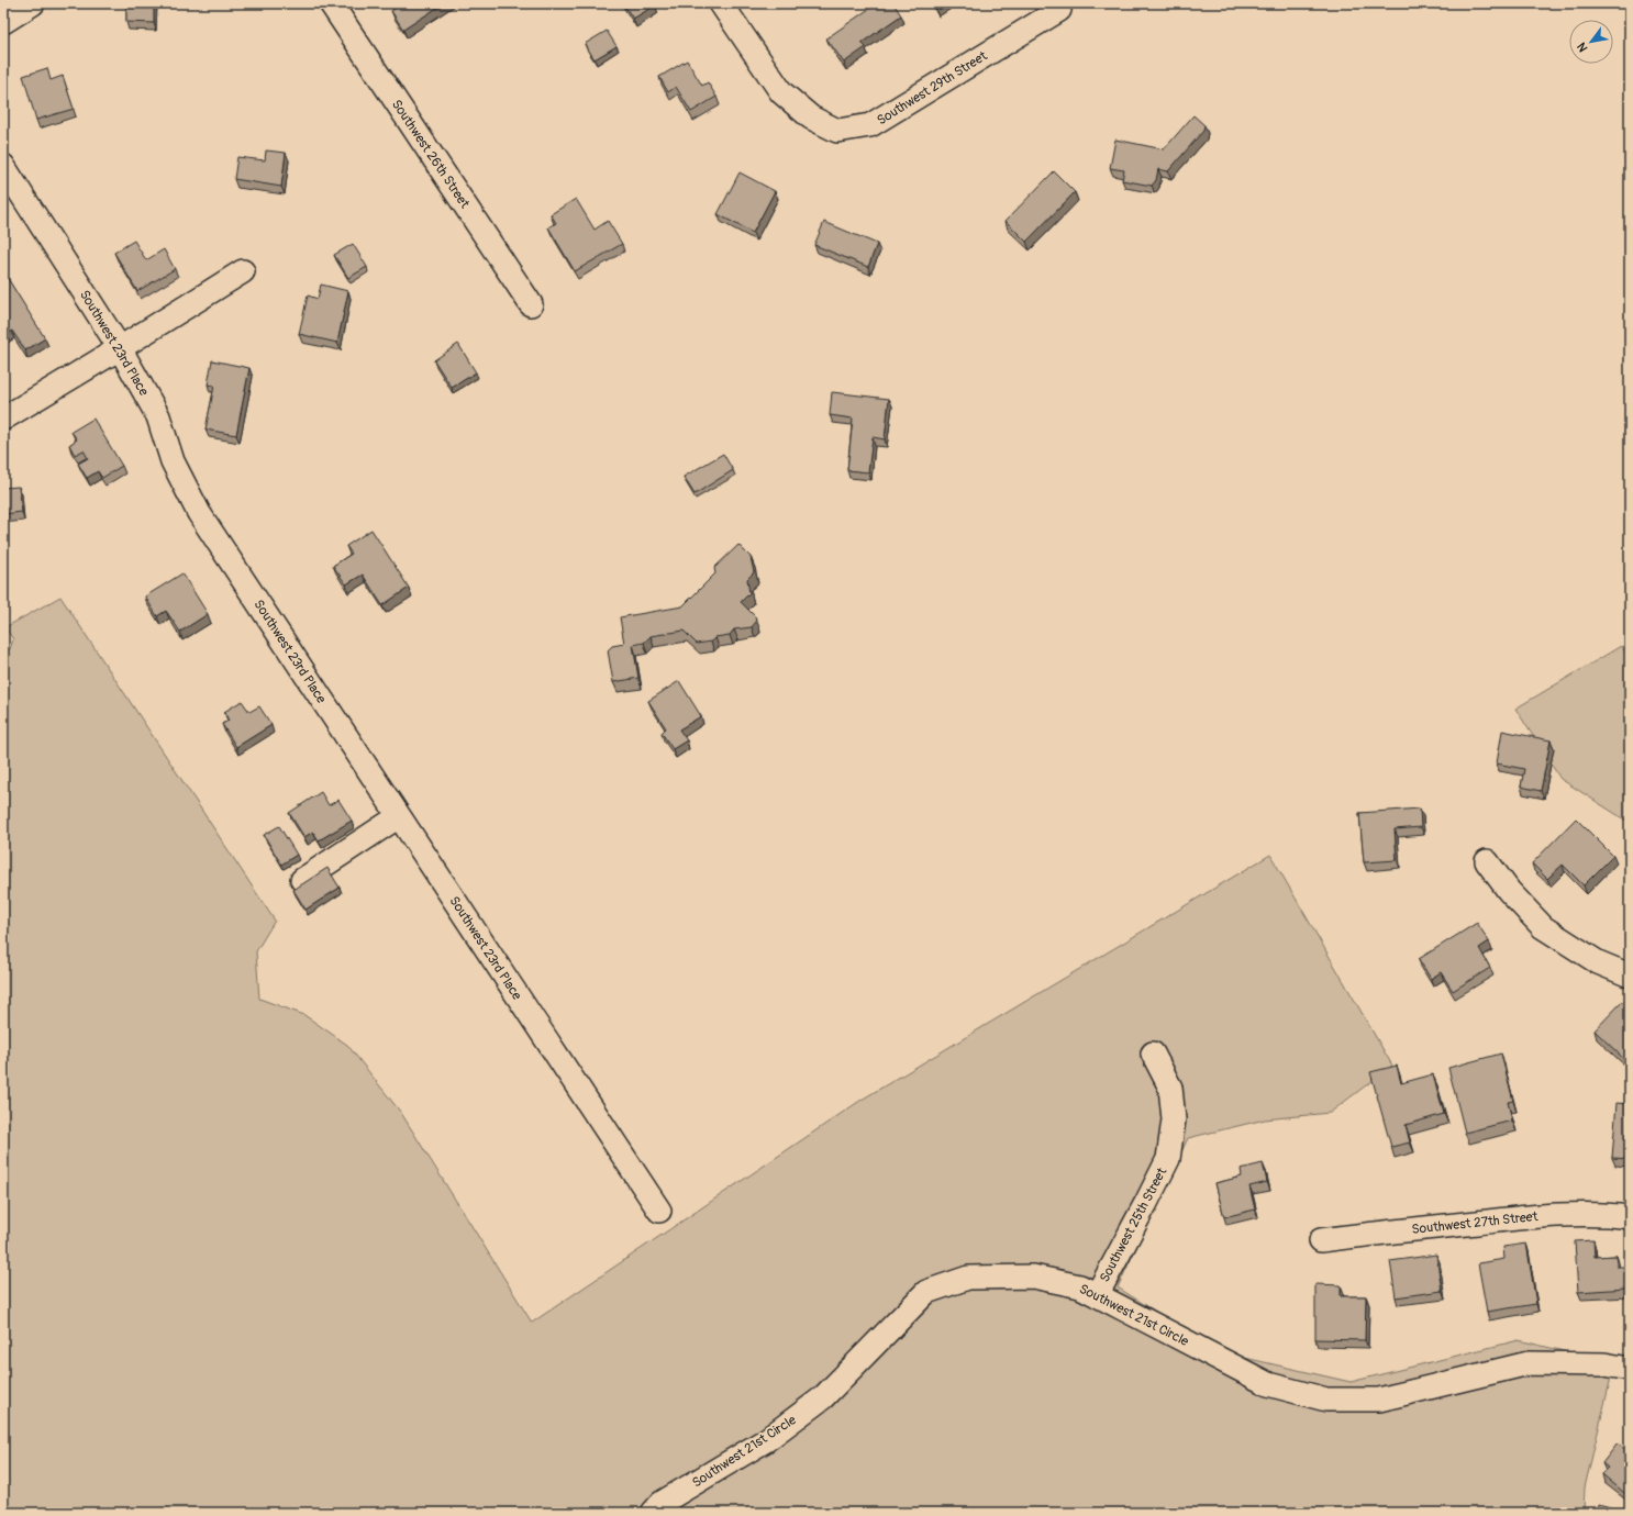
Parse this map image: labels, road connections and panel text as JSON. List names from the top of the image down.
{
  "streets": {
    "street": [
      "Southwest 29th Street",
      "Southwest 26th Street",
      "Southwest 23rd Place",
      "Southwest 27th Street",
      "Southwest 25th Street",
      "Southwest 21st Circle"
    ]
  },
  "crossings": [
    ["Southwest 25th Street", "Southwest 21st Circle"]
  ],
  "north": "bottom left"
}
